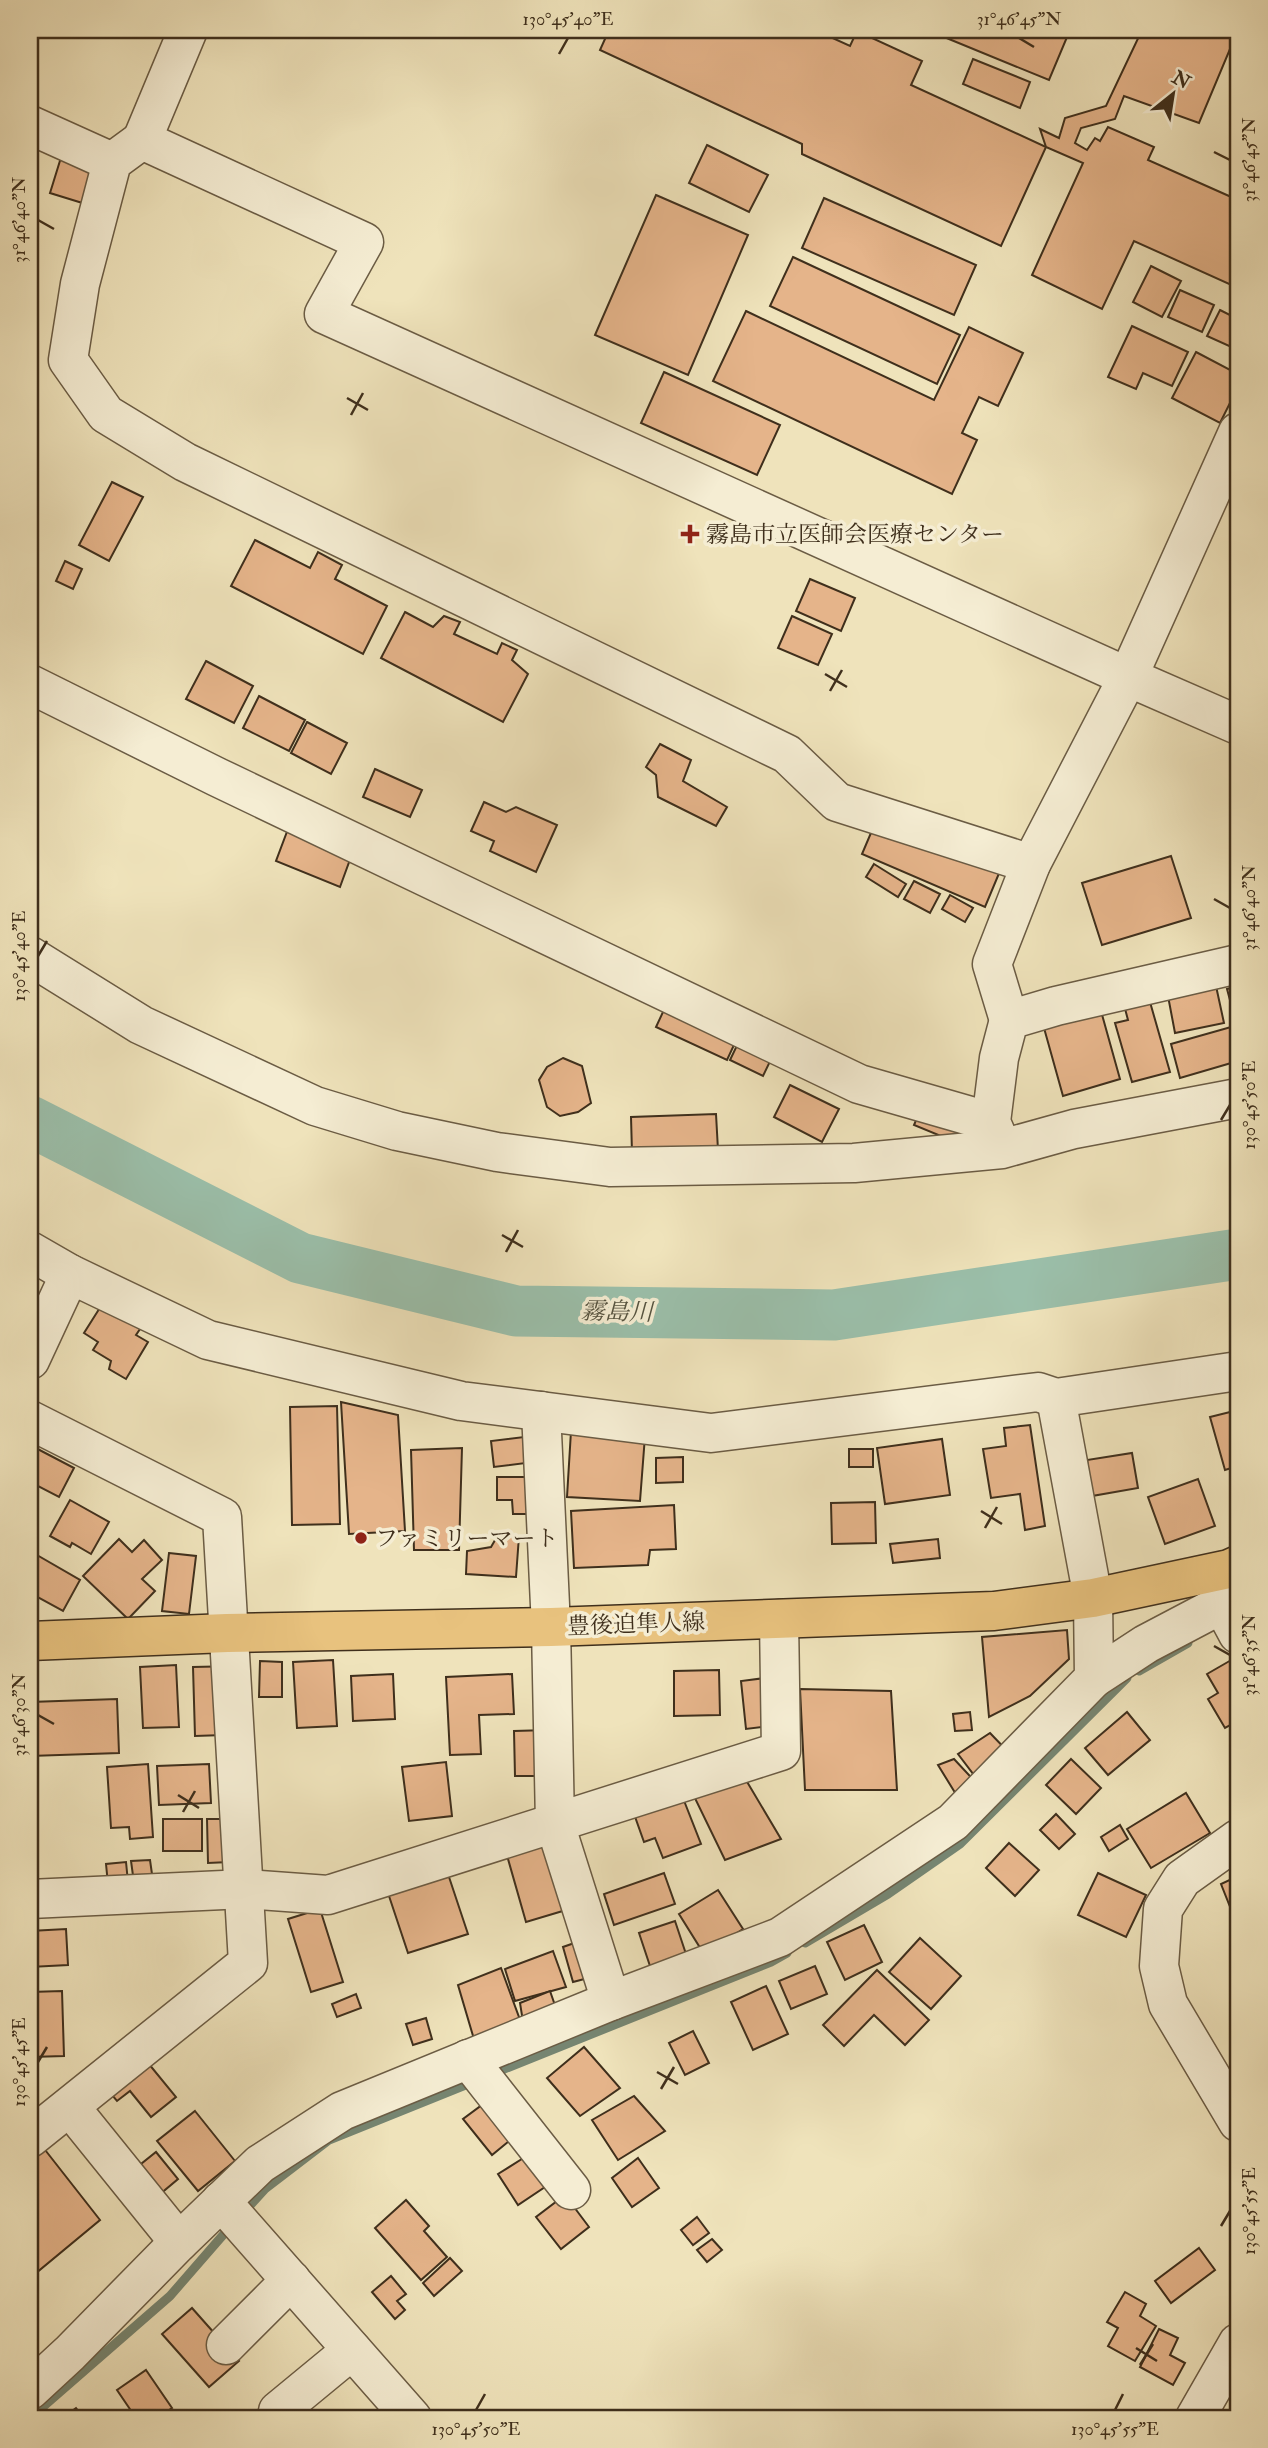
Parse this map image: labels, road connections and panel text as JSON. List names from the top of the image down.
{
  "streets": {
    "main road": ["豊後迫隼人線"]
  },
  "water": ["霧島川"],
  "places": {
    "health": ["霧島市立医師会医療センター"],
    "other": ["ファミリーマート"]
  },
  "north": "top right",
  "coordinates": [
    "130°45'40\"E",
    "31°46'45\"N",
    "31°46'40\"N",
    "130°45'50\"E",
    "31°46'35\"N",
    "31°46'30\"N",
    "130°45'45\"E",
    "130°45'55\"E"
  ]
}
